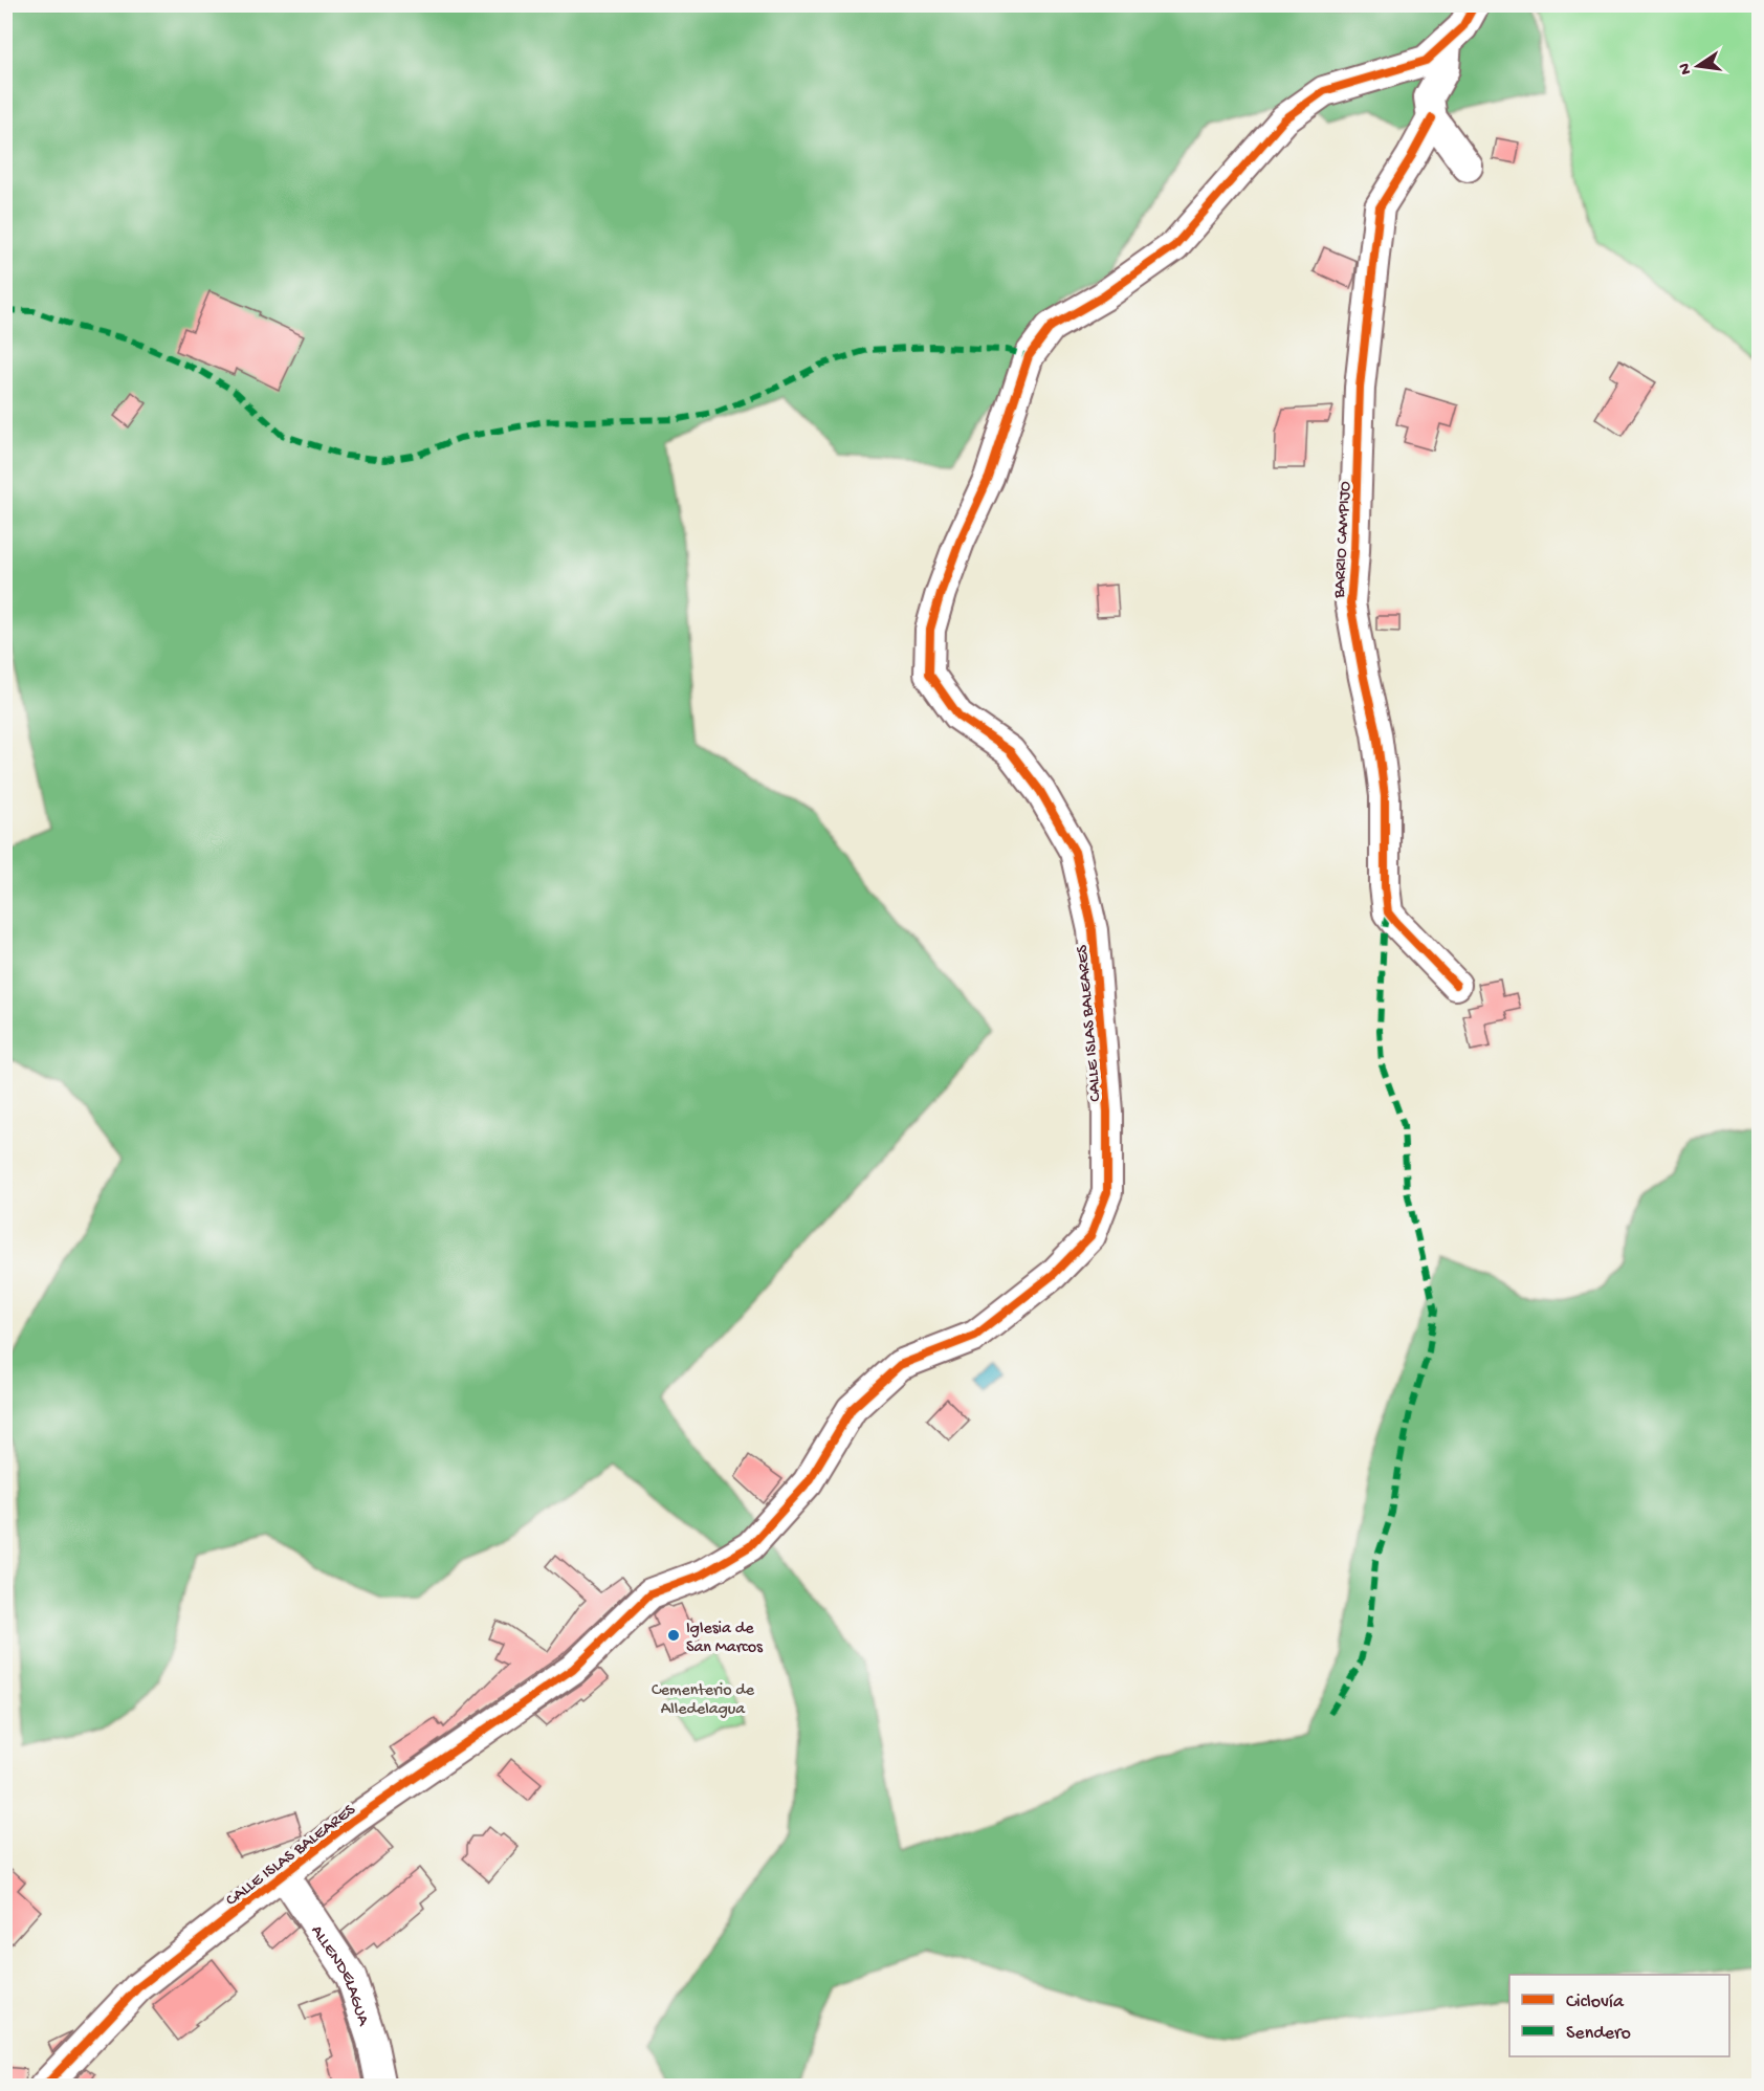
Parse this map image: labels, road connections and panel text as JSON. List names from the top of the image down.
{
  "streets": {
    "street": ["BARRIO CAMPIJO", "CALLE ISLAS BALEARES", "ALLENDELAGUA"]
  },
  "crossings": [
    ["CALLE ISLAS BALEARES", "ALLENDELAGUA"]
  ],
  "parks": ["Cementerio de Alledelagua"],
  "places": ["Iglesia de San Marcos"],
  "legend": ["Ciclovía", "Sendero"],
  "north": "left"
}
